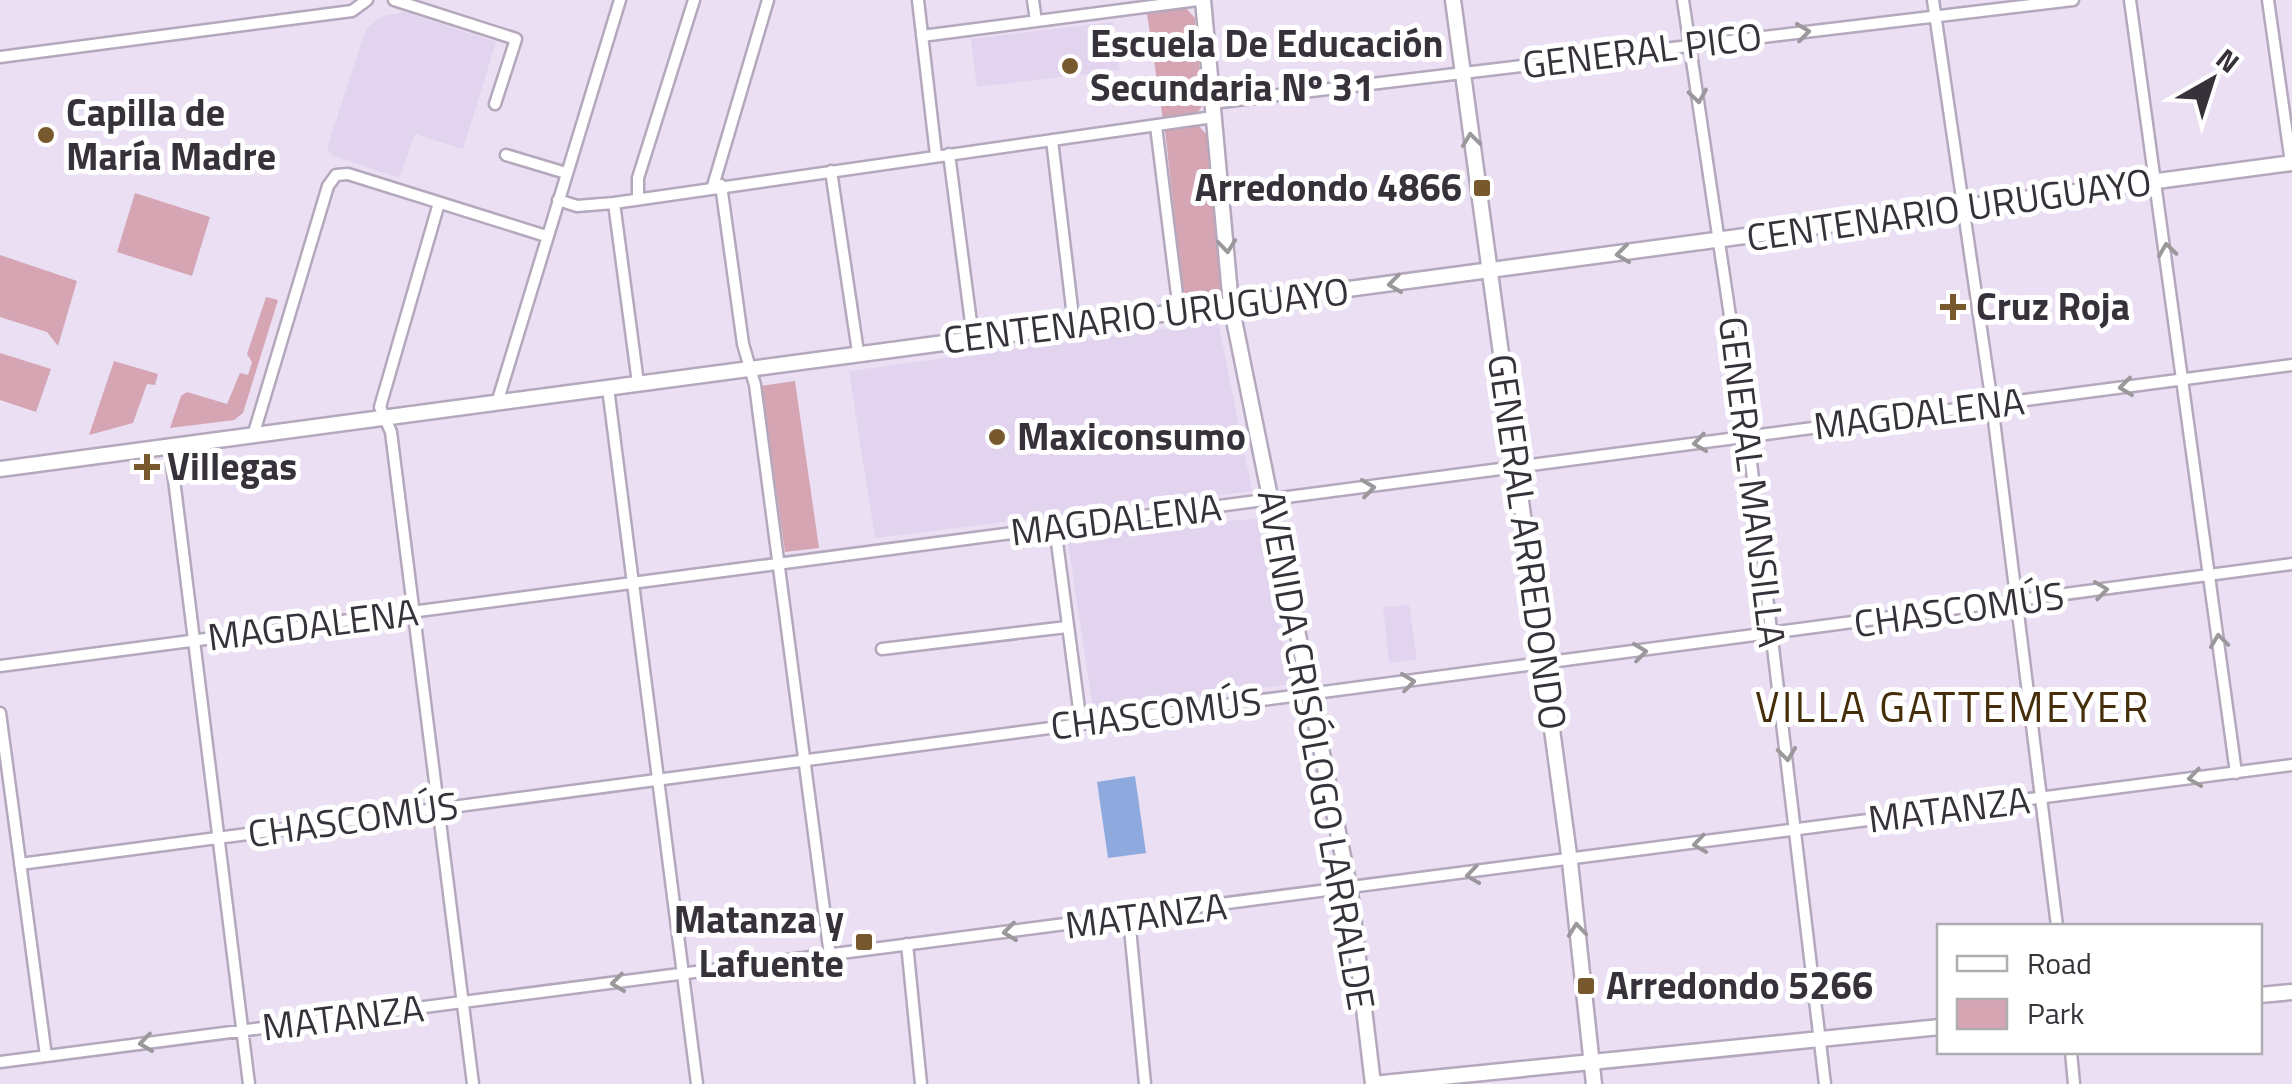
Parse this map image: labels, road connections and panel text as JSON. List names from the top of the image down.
{
  "streets": {
    "street": [
      "GENERAL PICO",
      "CENTENARIO URUGUAYO",
      "MAGDALENA",
      "GENERAL MANSILLA",
      "GENERAL ARREDONDO",
      "CHASCOMÚS",
      "AVENIDA CRISÓLOGO LARRALDE",
      "MATANZA"
    ]
  },
  "crossings": [
    ["GENERAL PICO", "GENERAL MANSILLA"],
    ["GENERAL PICO", "GENERAL ARREDONDO"],
    ["GENERAL PICO", "AVENIDA CRISÓLOGO LARRALDE"],
    ["CENTENARIO URUGUAYO", "GENERAL MANSILLA"],
    ["CENTENARIO URUGUAYO", "GENERAL ARREDONDO"],
    ["CENTENARIO URUGUAYO", "AVENIDA CRISÓLOGO LARRALDE"],
    ["MAGDALENA", "GENERAL MANSILLA"],
    ["MAGDALENA", "GENERAL ARREDONDO"],
    ["MAGDALENA", "AVENIDA CRISÓLOGO LARRALDE"],
    ["GENERAL MANSILLA", "CHASCOMÚS"],
    ["GENERAL MANSILLA", "MATANZA"],
    ["GENERAL ARREDONDO", "CHASCOMÚS"],
    ["GENERAL ARREDONDO", "MATANZA"],
    ["CHASCOMÚS", "AVENIDA CRISÓLOGO LARRALDE"],
    ["AVENIDA CRISÓLOGO LARRALDE", "MATANZA"]
  ],
  "one_way": ["GENERAL MANSILLA", "GENERAL ARREDONDO", "MATANZA"],
  "districts": ["VILLA GATTEMEYER"],
  "places": {
    "other": ["Escuela De Educación Secundaria Nº 31", "Capilla de María Madre", "Maxiconsumo"],
    "transit": ["Arredondo 4866", "Matanza y Lafuente", "Arredondo 5266"],
    "health": ["Cruz Roja", "Villegas"]
  },
  "legend": ["Road", "Park"],
  "north": "top right"
}
